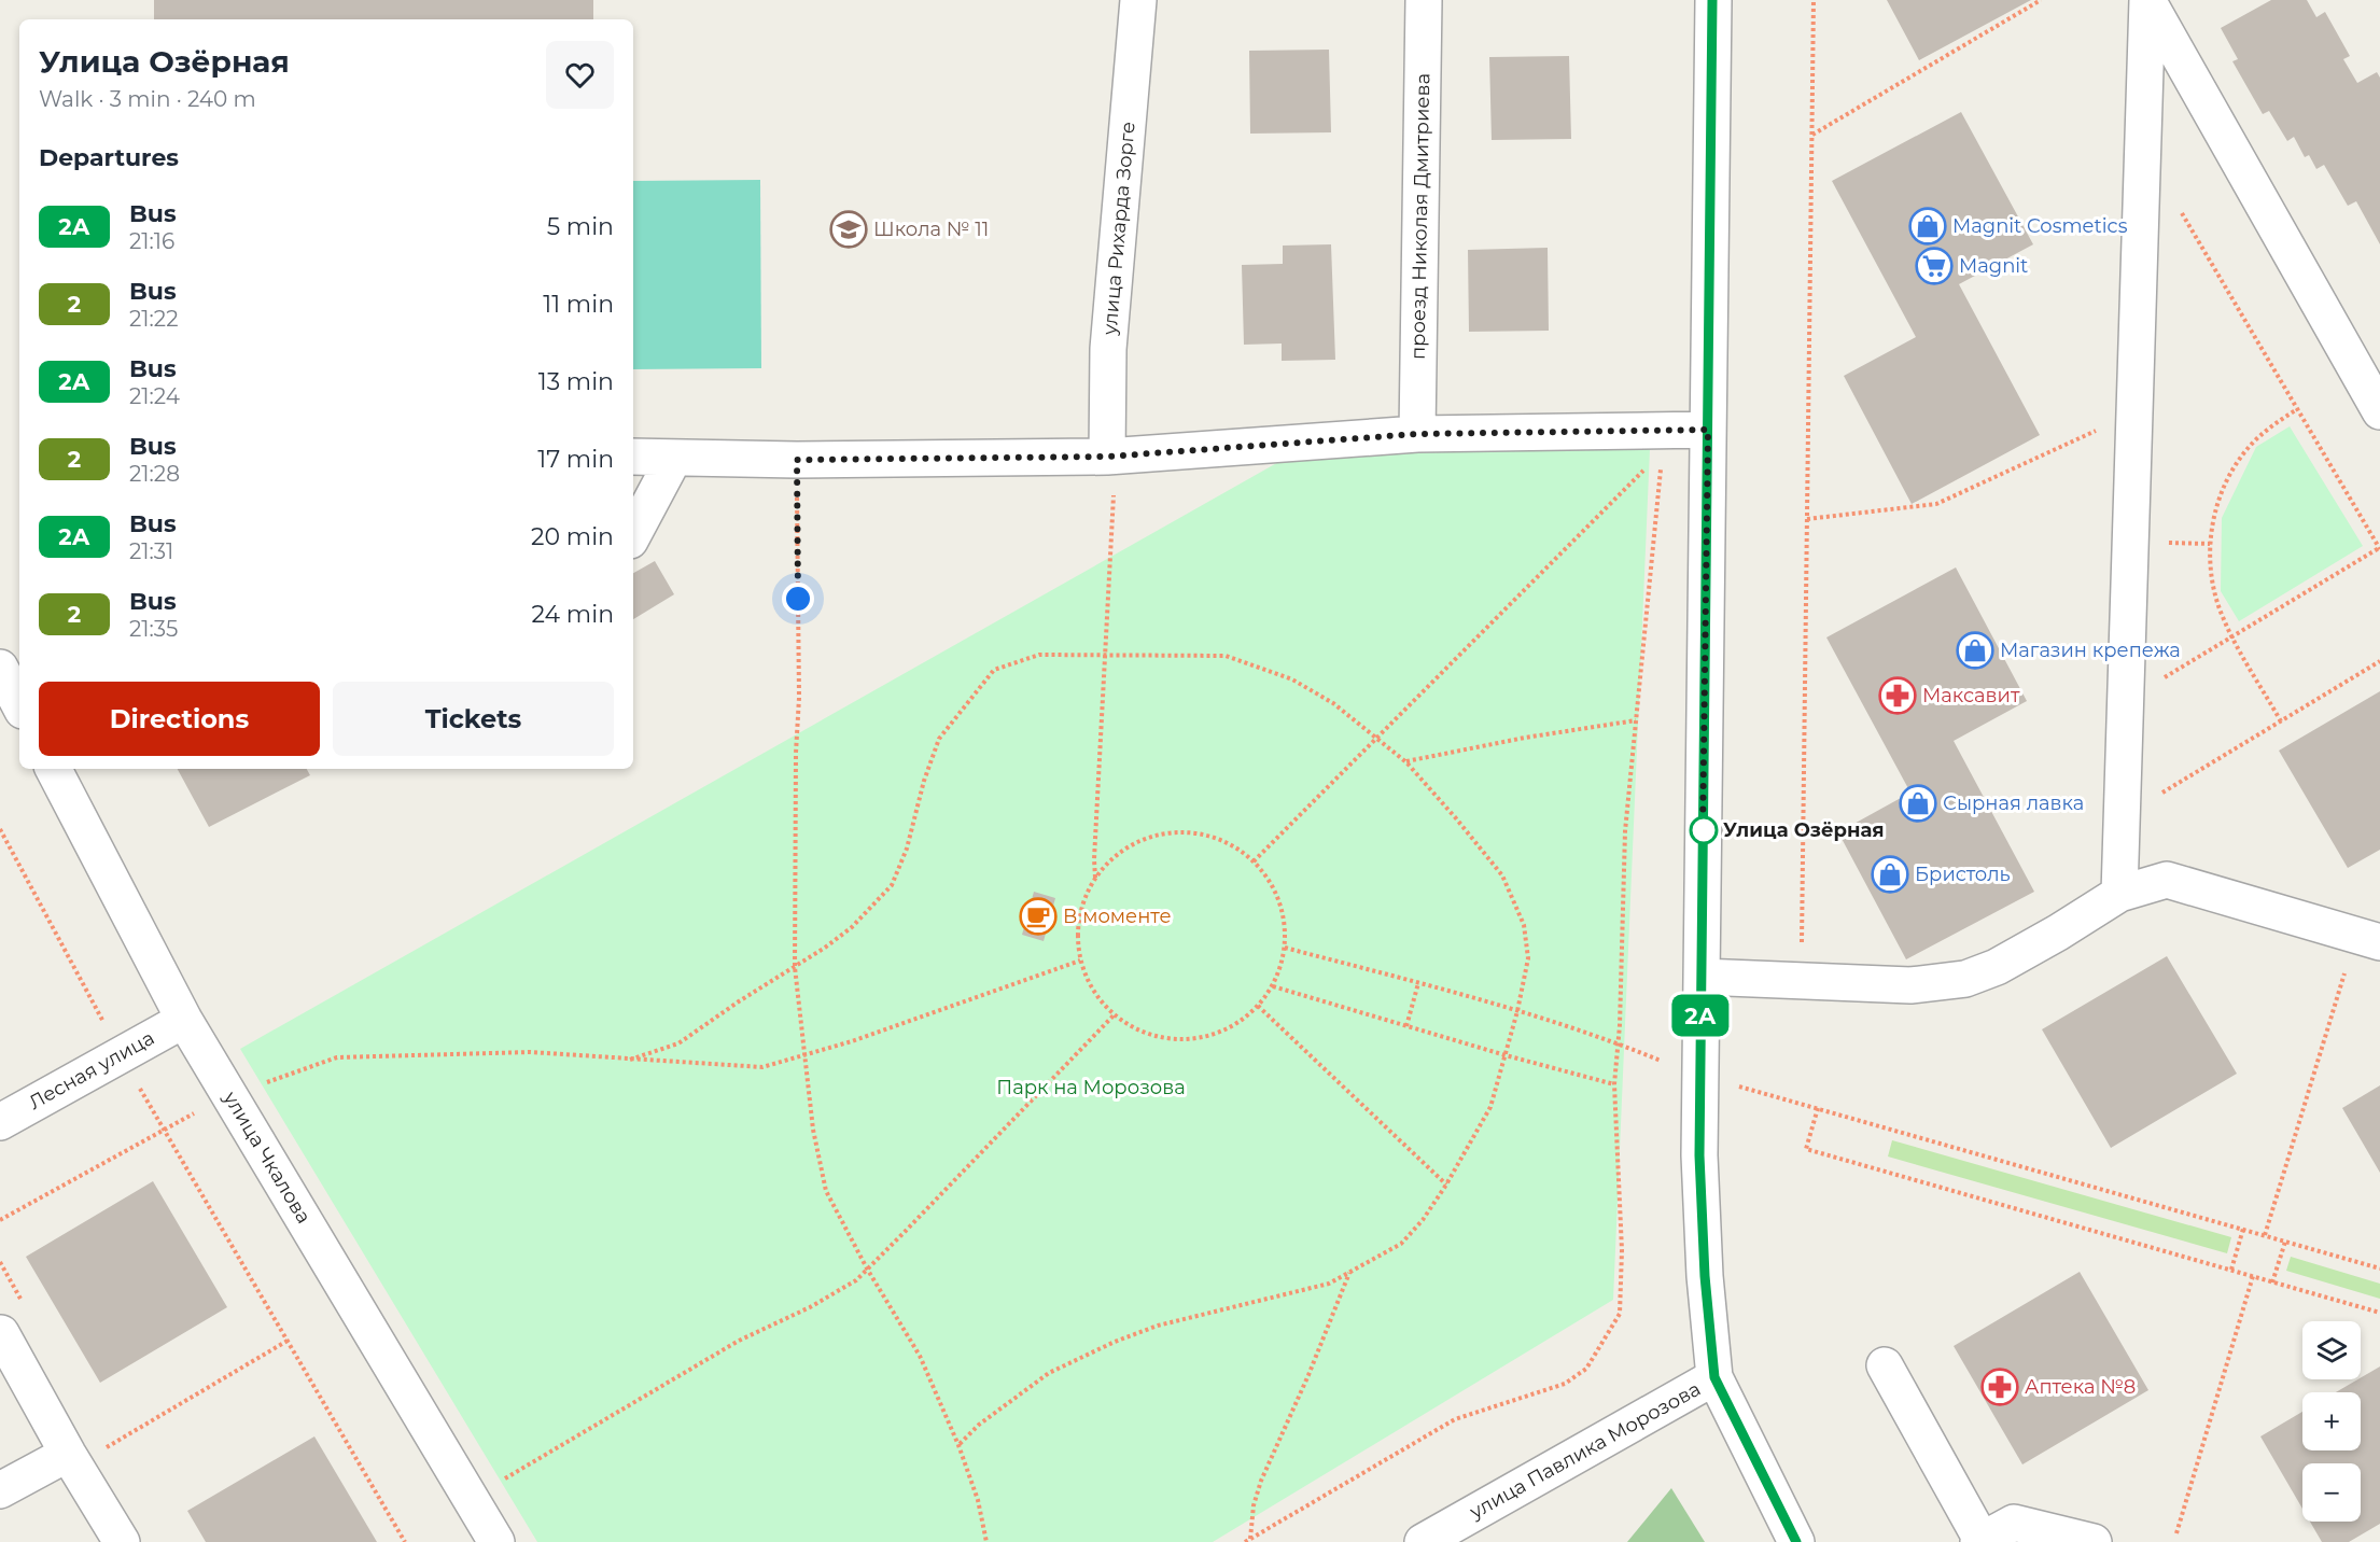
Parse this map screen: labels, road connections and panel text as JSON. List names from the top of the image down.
{
  "streets": {
    "street": [
      "проезд Николая Дмитриева",
      "улица Рихарда Зорге",
      "Лесная улица",
      "улица Чкалова",
      "улица Павлика Морозова"
    ]
  },
  "crossings": [
    ["Лесная улица", "улица Чкалова"]
  ],
  "parks": ["Парк на Морозова"],
  "places": {
    "shop": [
      "Magnit Cosmetics",
      "Магазин крепежа",
      "Сырная лавка",
      "Бристоль"
    ],
    "school or university": ["Школа № 11"],
    "supermarket": ["Magnit"],
    "pharmacy": ["Максавит", "Аптека №8"],
    "other": ["Улица Озёрная"],
    "cafe": ["В моменте"]
  },
  "lines": ["bus line 2А"],
  "page": {
    "on_map": "2А",
    "heading": [
      ["Улица Озёрная", "Walk · 3 min · 240 m"],
      "Departures"
    ],
    "list": [
      {
        "mark": "2А",
        "name": "Bus",
        "note": "21:16",
        "value": "5 min"
      },
      {
        "mark": "2",
        "name": "Bus",
        "note": "21:22",
        "value": "11 min"
      },
      {
        "mark": "2А",
        "name": "Bus",
        "note": "21:24",
        "value": "13 min"
      },
      {
        "mark": "2",
        "name": "Bus",
        "note": "21:28",
        "value": "17 min"
      },
      {
        "mark": "2А",
        "name": "Bus",
        "note": "21:31",
        "value": "20 min"
      },
      {
        "mark": "2",
        "name": "Bus",
        "note": "21:35",
        "value": "24 min"
      }
    ],
    "buttons": ["Directions", "Tickets"],
    "map_buttons": ["+", "−"]
  }
}
